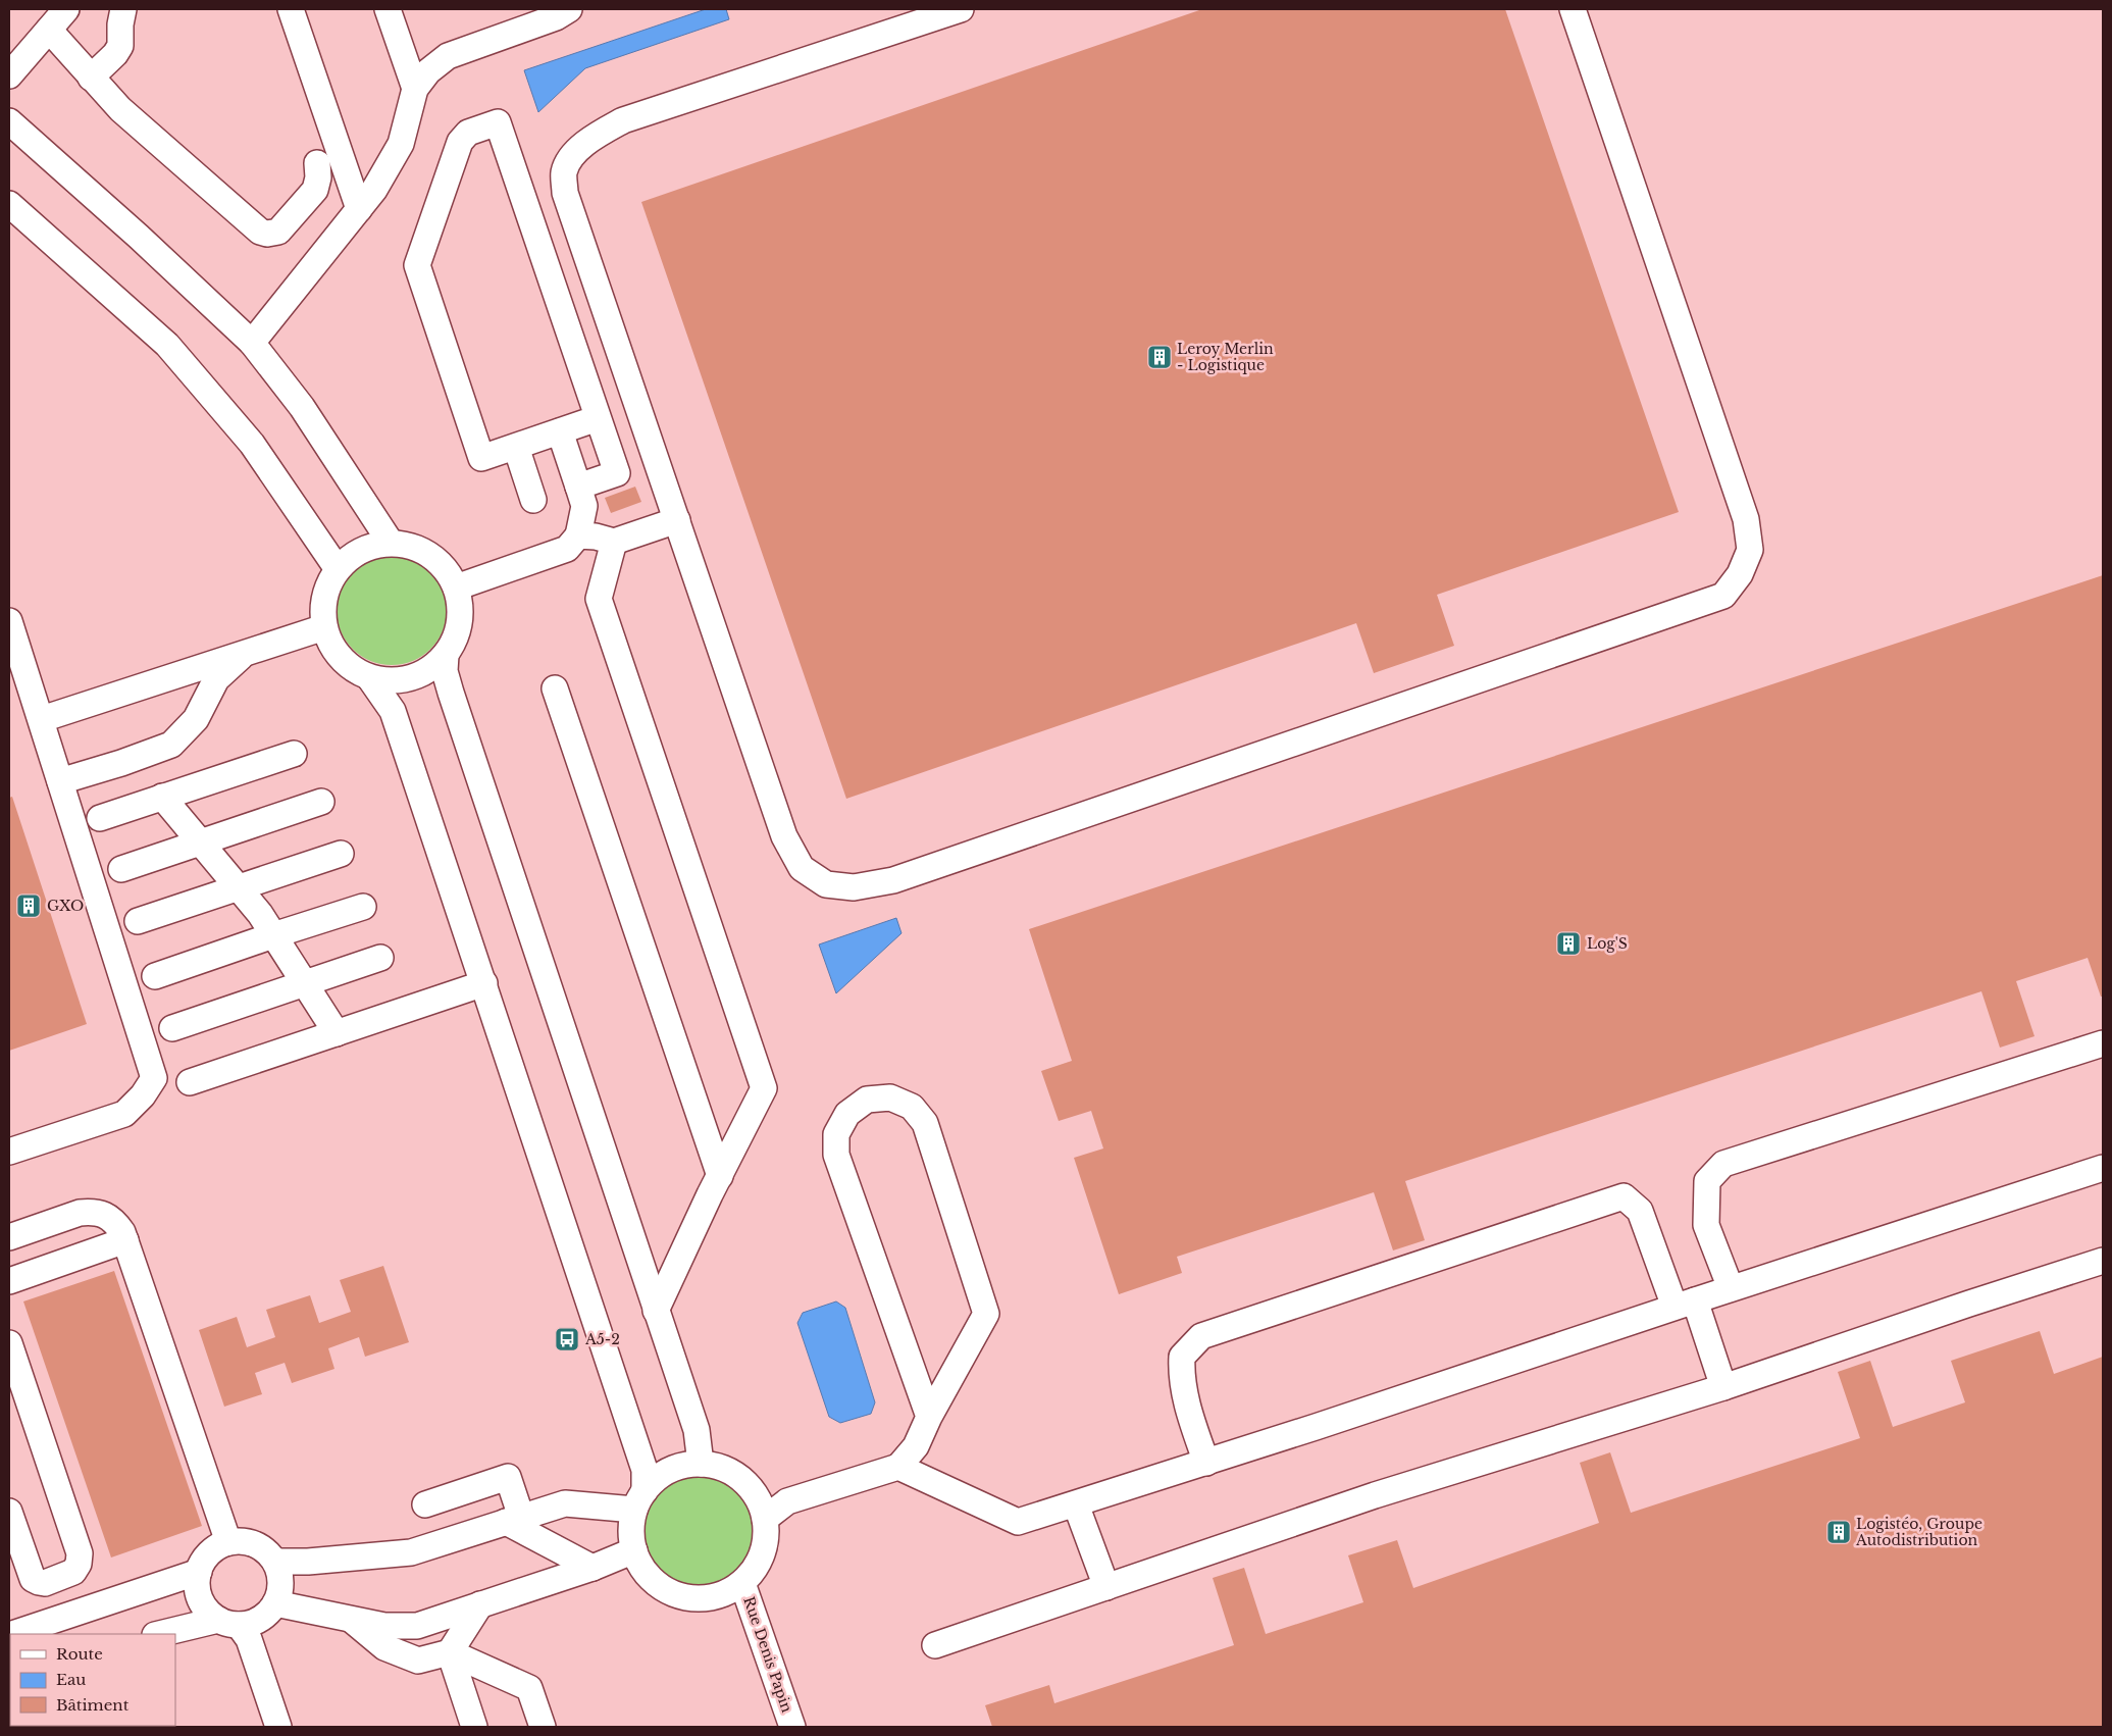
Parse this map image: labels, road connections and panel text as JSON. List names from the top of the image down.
{
  "streets": {
    "street": ["Rue Denis Papin"]
  },
  "places": {
    "building": [
      "Leroy Merlin - Logistique",
      "GXO",
      "Log'S",
      "Logistéo, Groupe Autodistribution"
    ],
    "bus stop": ["A5-2"]
  },
  "legend": ["Route", "Eau", "Bâtiment"]
}
